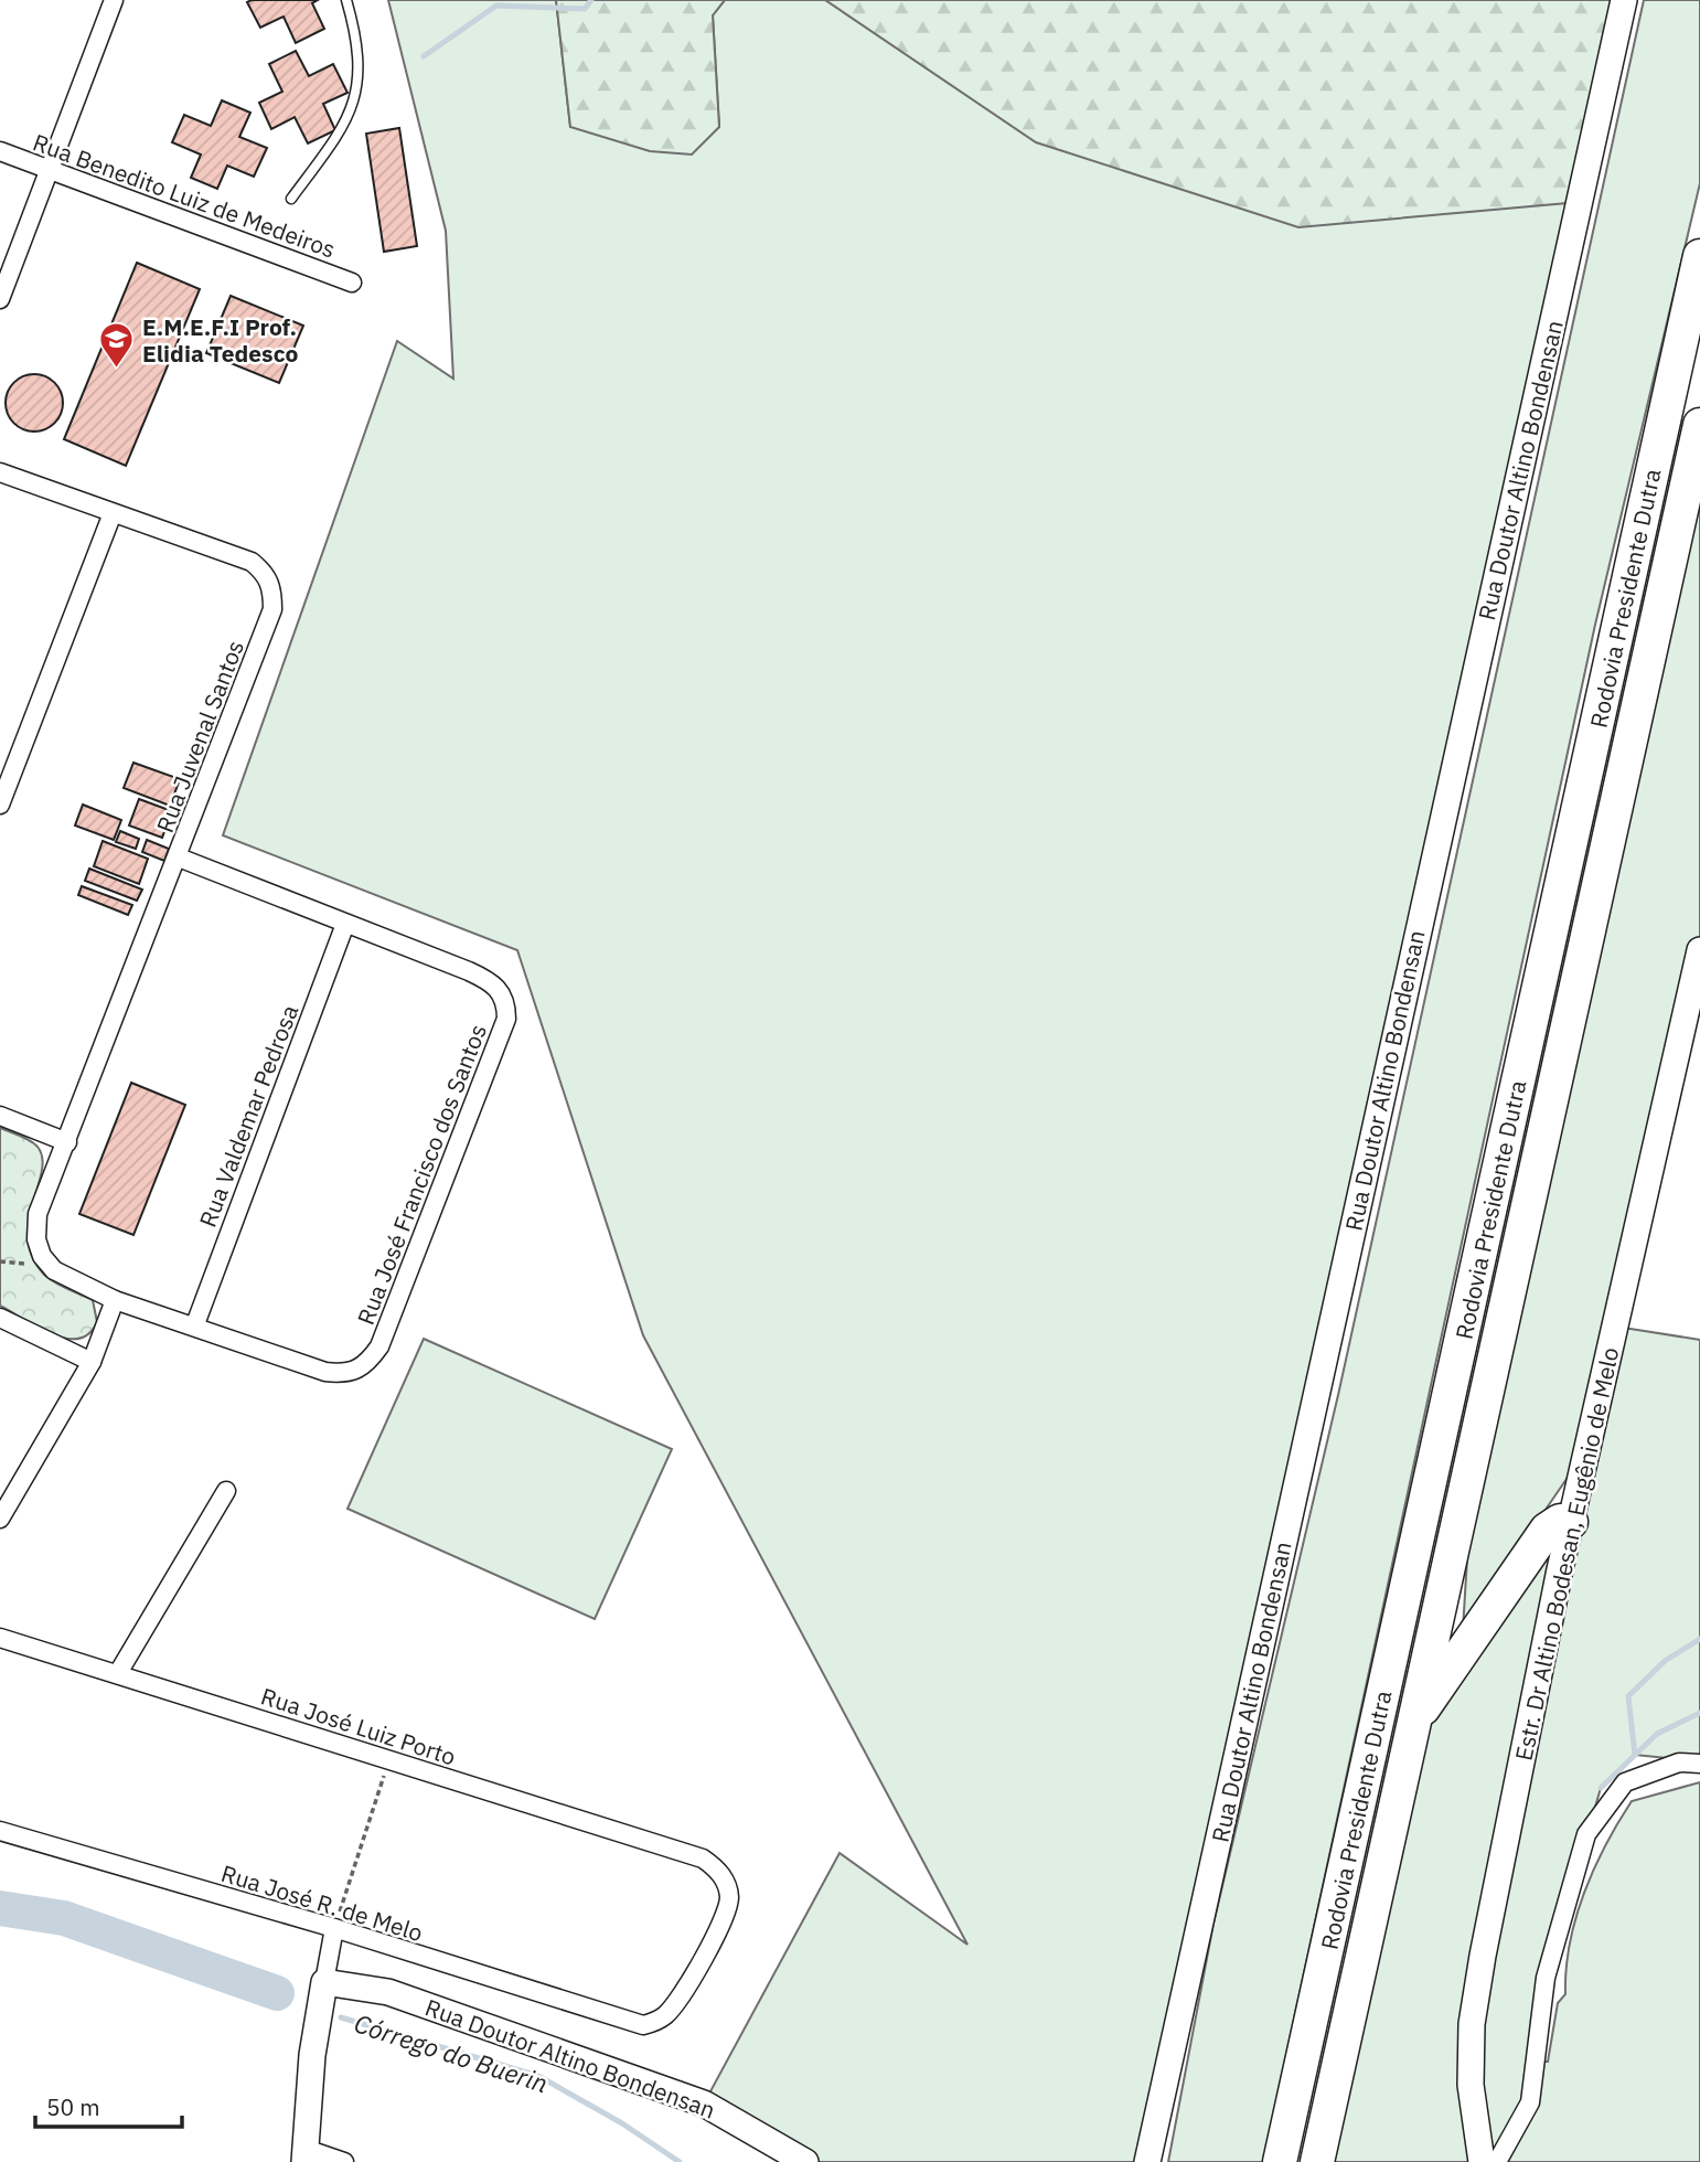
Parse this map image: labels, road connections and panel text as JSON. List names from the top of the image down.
{
  "streets": {
    "highway": ["Rodovia Presidente Dutra"],
    "street": [
      "Rua Benedito Luiz de Medeiros",
      "Rua Doutor Altino Bondensan",
      "Rua Juvenal Santos",
      "Rua Valdemar Pedrosa",
      "Rua José Francisco dos Santos",
      "Estr. Dr Altino Bodesan, Eugênio de Melo",
      "Rua José Luiz Porto",
      "Rua José R. de Melo"
    ]
  },
  "crossings": [
    ["Rua Juvenal Santos", "Rua José Francisco dos Santos"],
    ["Rua Valdemar Pedrosa", "Rua José Francisco dos Santos"],
    ["Rua José Luiz Porto", "Rua José R. de Melo"]
  ],
  "water": ["Córrego do Buerin"],
  "places": {
    "school or university": ["E.M.E.F.I Prof. Elidia Tedesco"]
  },
  "scale_bar": "50 m"
}
